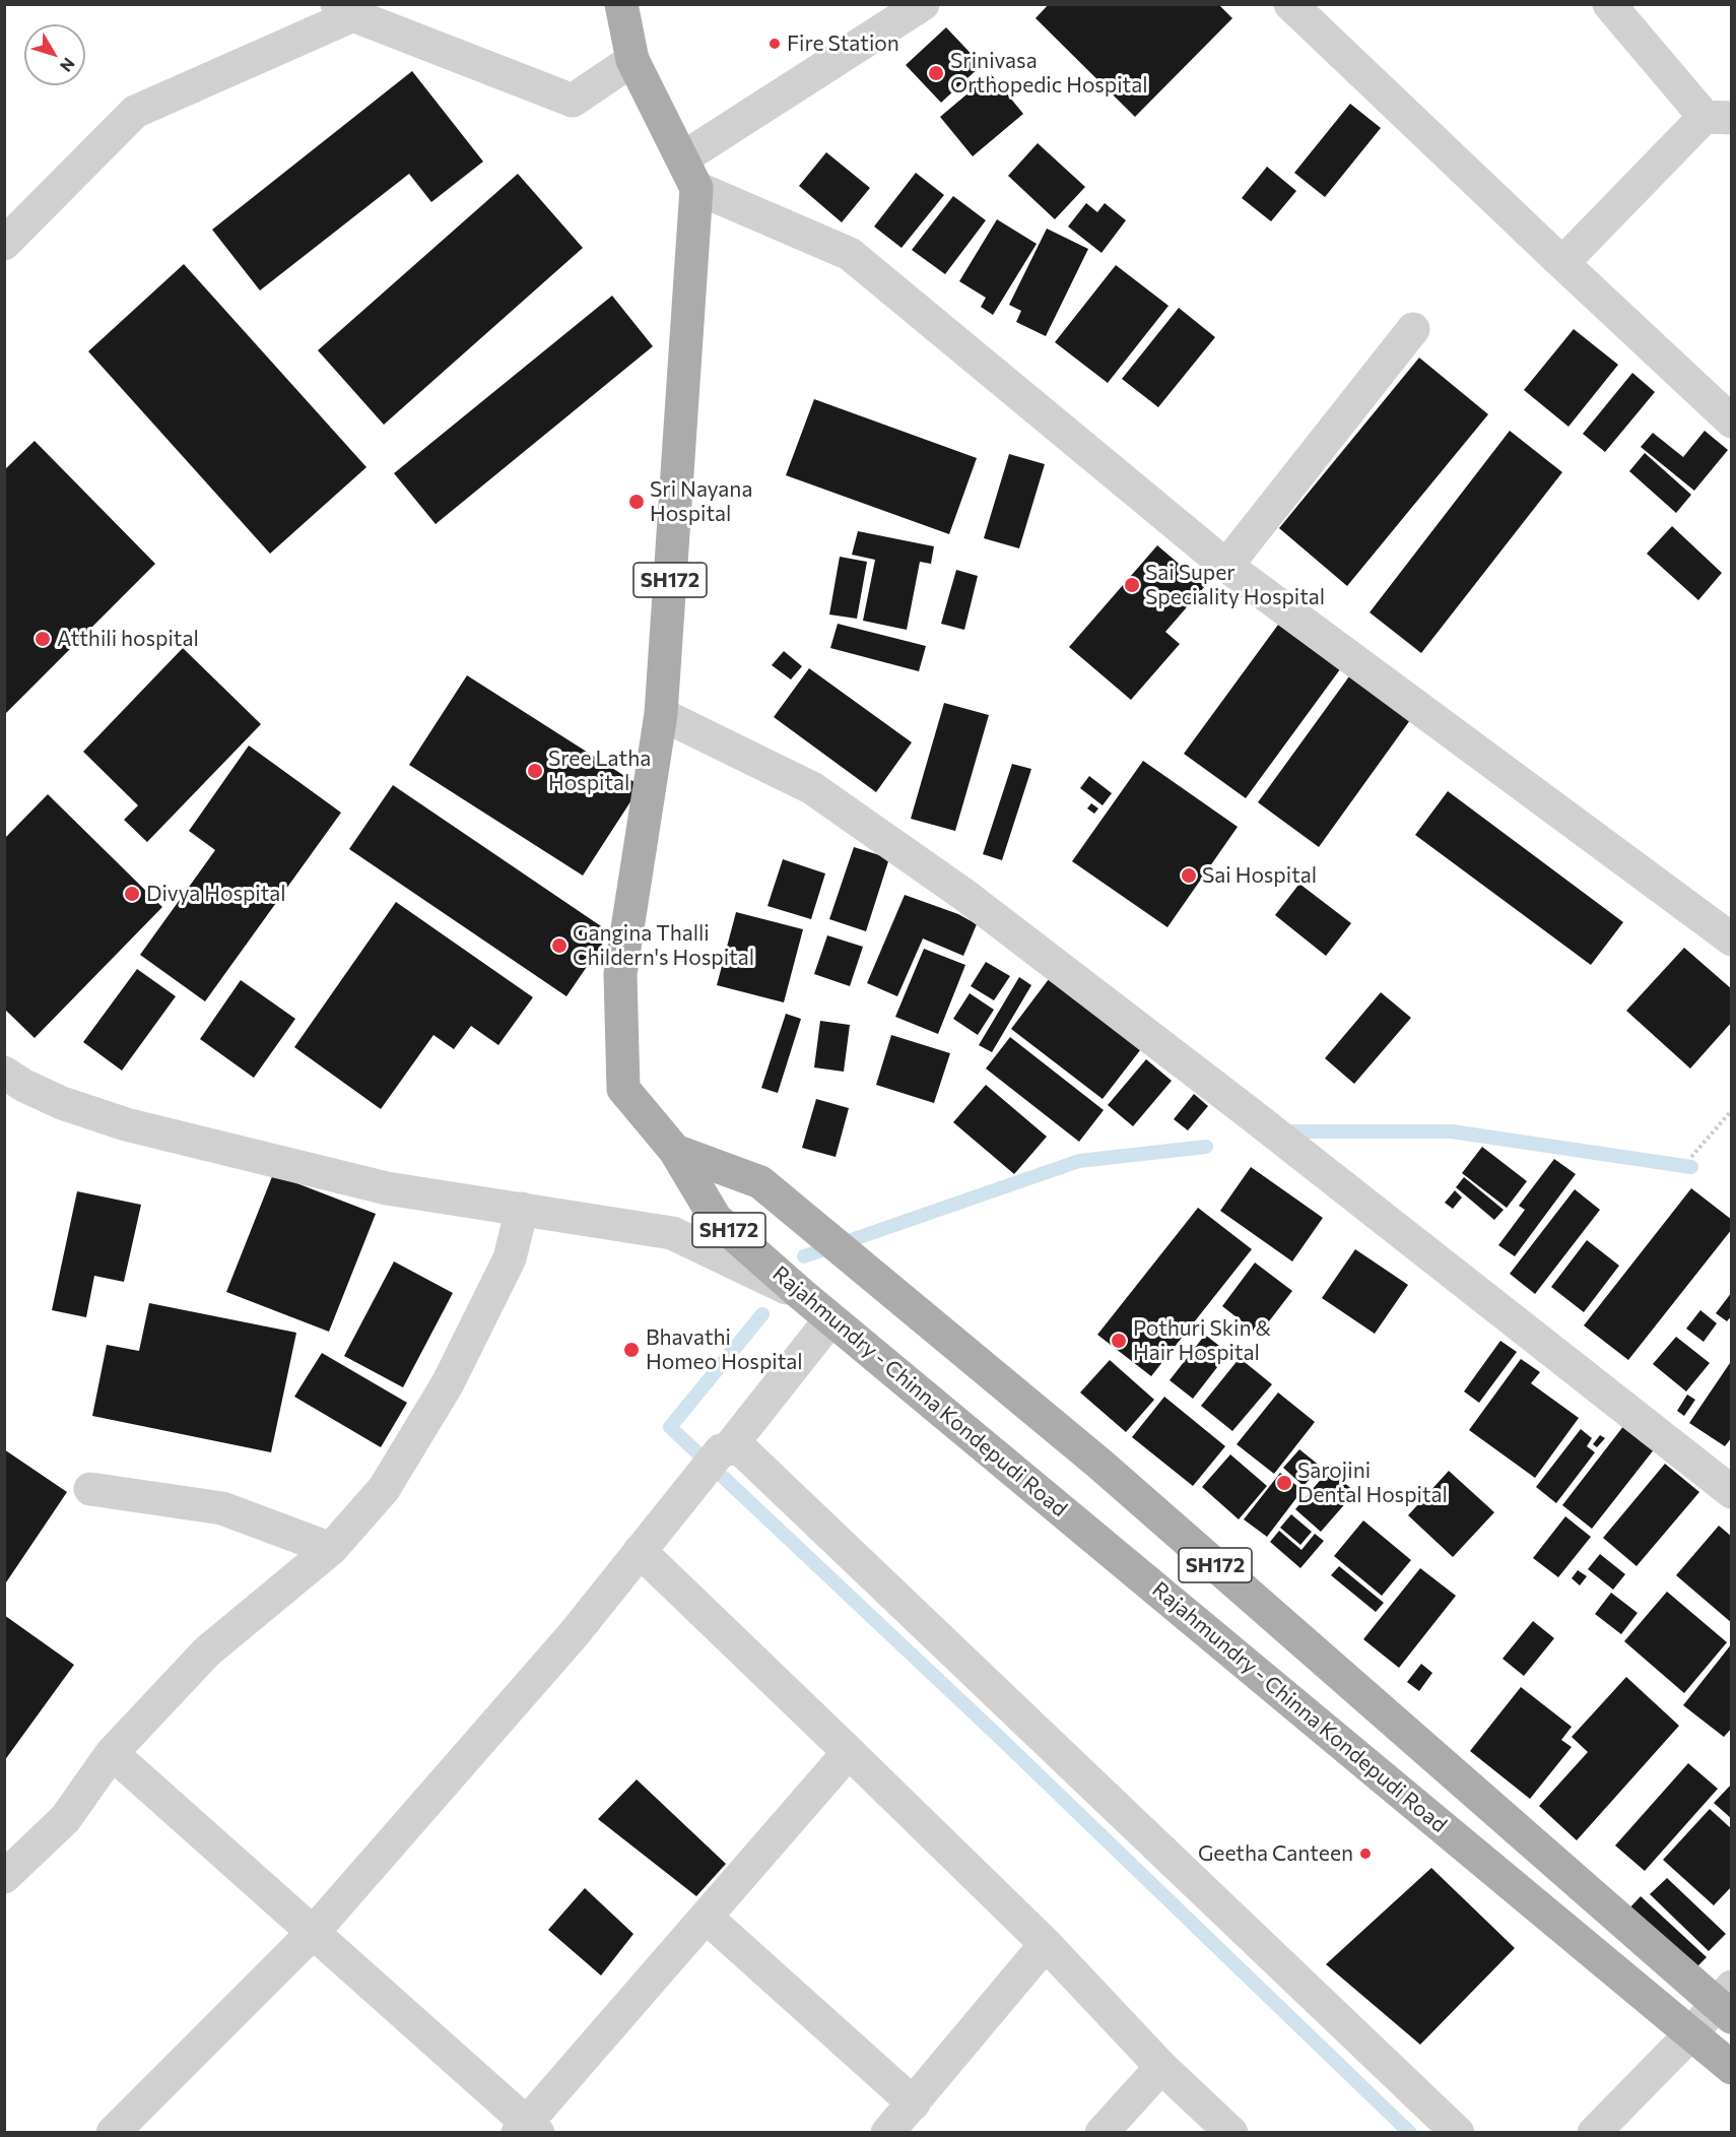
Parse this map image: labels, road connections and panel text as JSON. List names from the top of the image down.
{
  "streets": {
    "main road": ["SH172", "Rajahmundry - Chinna Kondepudi Road"]
  },
  "crossings": [
    ["SH172", "Rajahmundry - Chinna Kondepudi Road"]
  ],
  "places": [
    "Fire Station",
    "Srinivasa Orthopedic Hospital",
    "Sri Nayana Hospital",
    "Sai Super Speciality Hospital",
    "Atthili hospital",
    "Sree Latha Hospital",
    "Sai Hospital",
    "Divya Hospital",
    "Gangina Thalli Childern's Hospital",
    "Pothuri Skin & Hair Hospital",
    "Bhavathi Homeo Hospital",
    "Sarojini Dental Hospital",
    "Geetha Canteen"
  ],
  "north": "bottom right"
}
